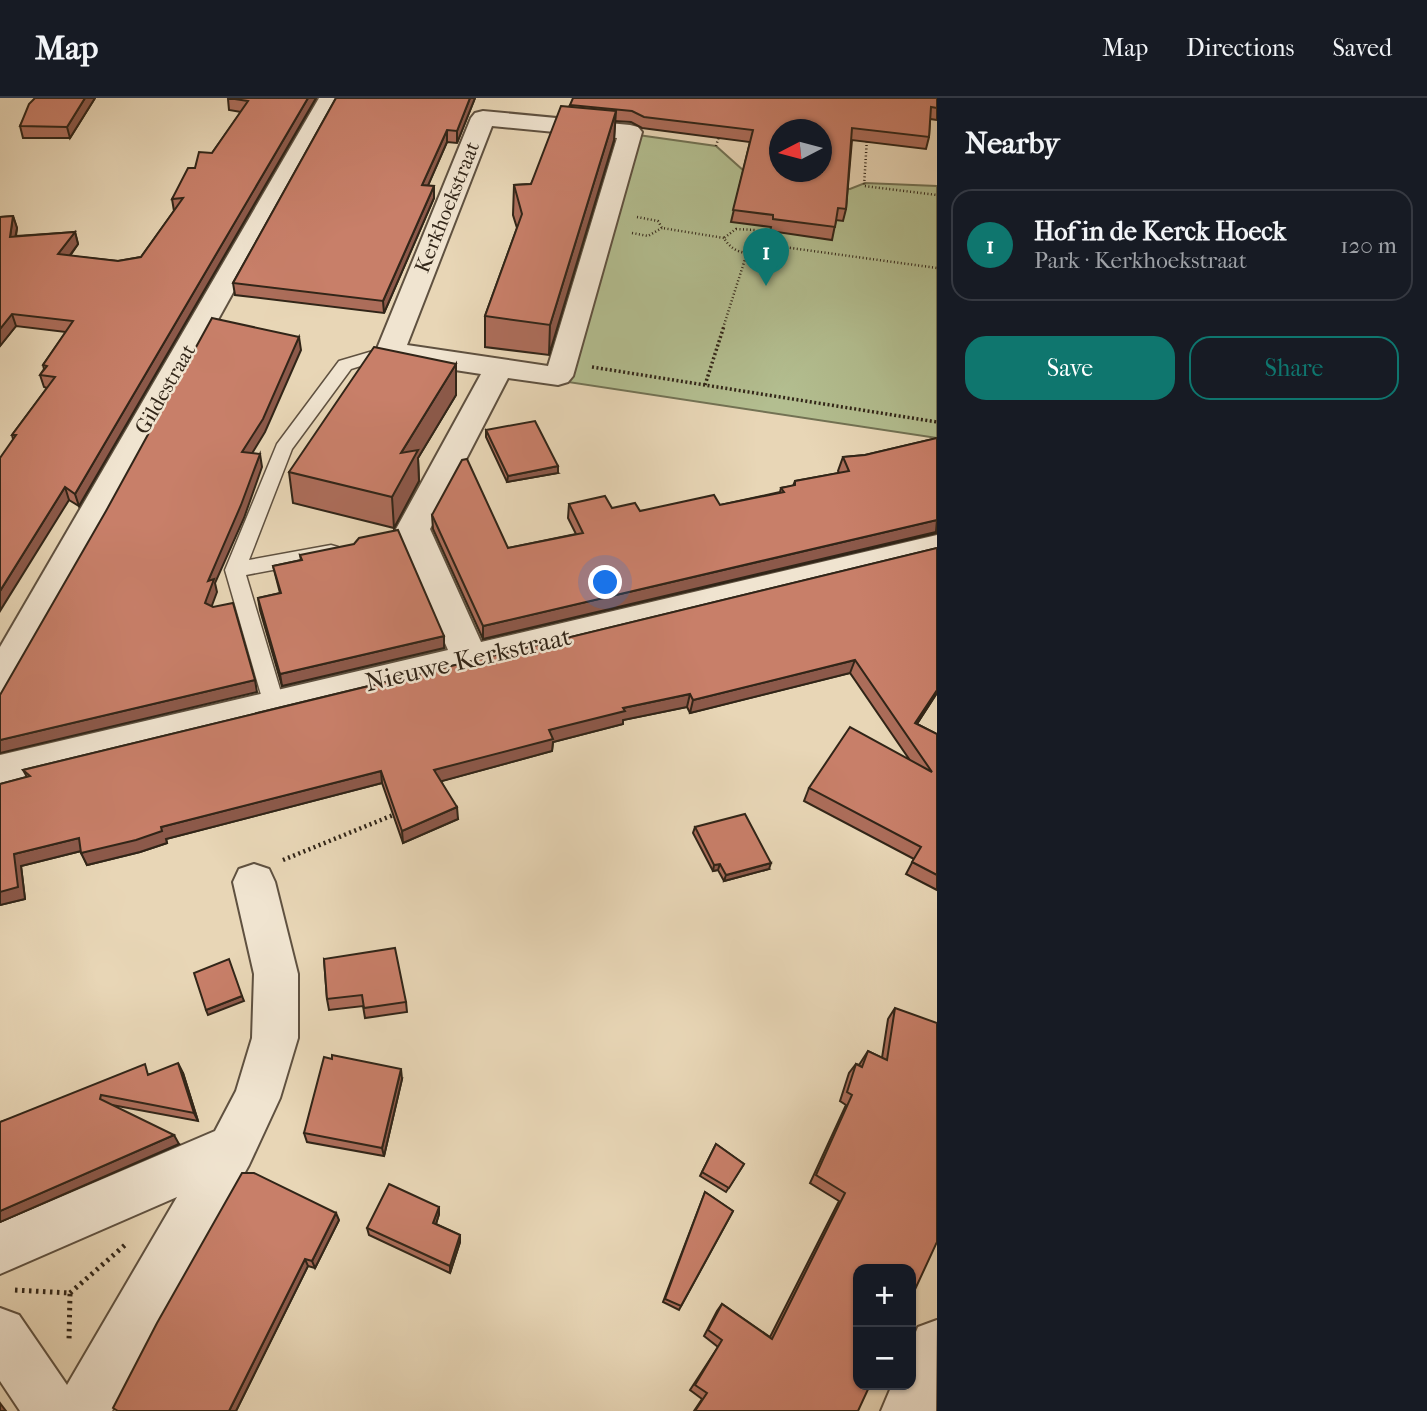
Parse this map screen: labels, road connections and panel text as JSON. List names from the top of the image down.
{
  "streets": {
    "street": ["Kerkhoekstraat", "Gildestraat", "Nieuwe Kerkstraat"]
  },
  "north": "left",
  "page": {
    "header": "Map",
    "nav": ["Map", "Directions", "Saved"],
    "heading": "Nearby",
    "list": [
      {
        "mark": "1",
        "name": "Hof in de Kerck Hoeck",
        "note": "Park · Kerkhoekstraat",
        "value": "120 m"
      }
    ],
    "pins": "1",
    "buttons": ["Save", "Share"],
    "map_buttons": ["+", "−"]
  }
}
